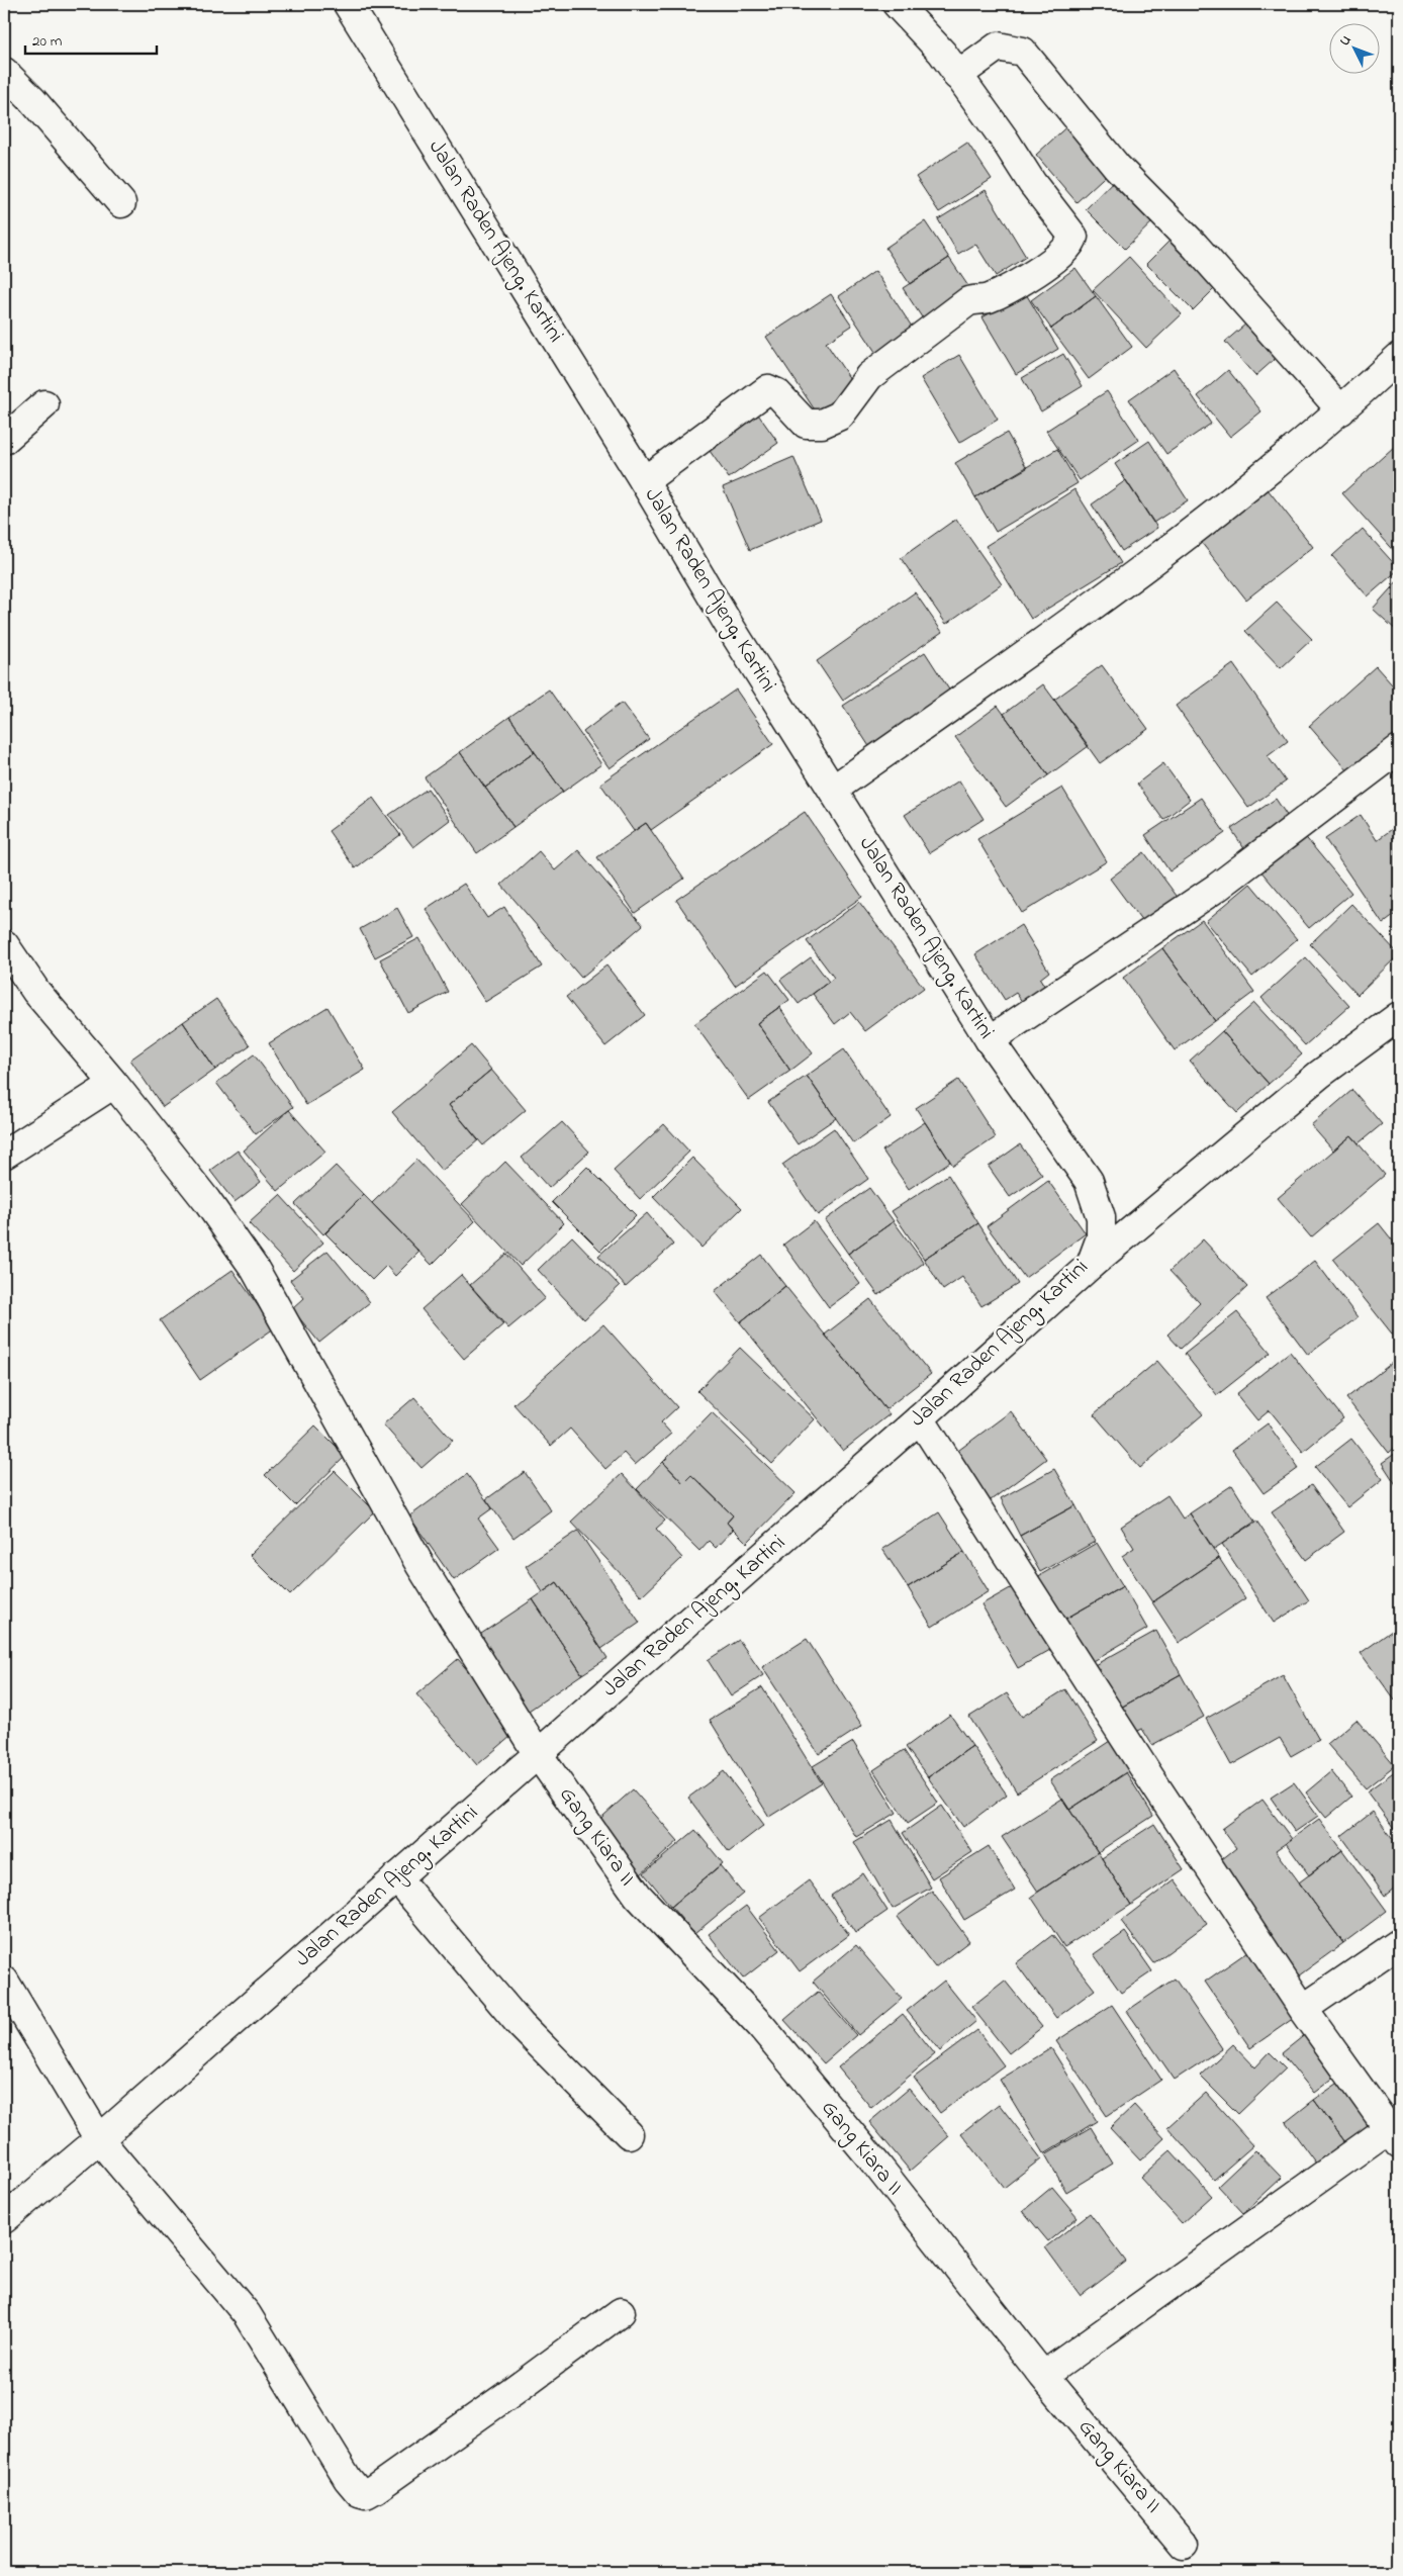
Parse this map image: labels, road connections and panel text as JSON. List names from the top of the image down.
{
  "streets": {
    "street": ["Jalan Raden Ajeng. Kartini", "Gang Kiara II"]
  },
  "crossings": [
    ["Jalan Raden Ajeng. Kartini", "Gang Kiara II"]
  ],
  "scale_bar": "20 m",
  "north": "top left"
}
